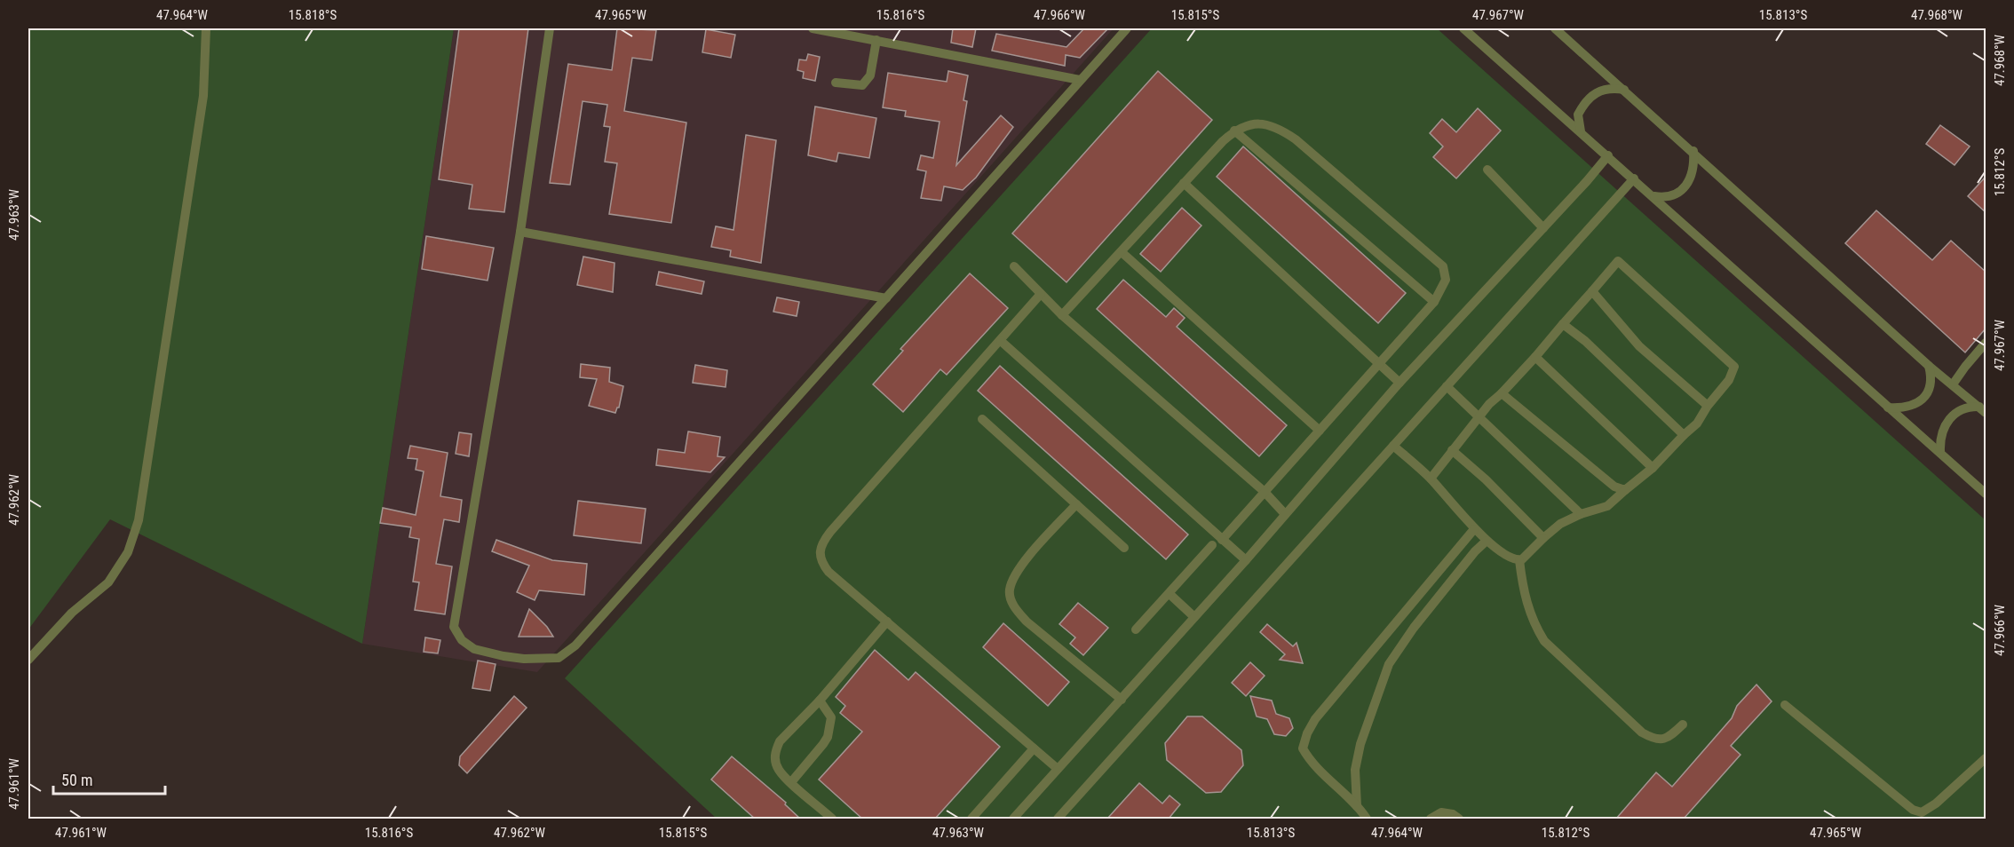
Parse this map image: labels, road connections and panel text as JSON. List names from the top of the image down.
{
  "scale_bar": "50 m",
  "coordinates": [
    "47.964°W",
    "15.818°S",
    "47.965°W",
    "15.816°S",
    "47.966°W",
    "15.815°S",
    "47.967°W",
    "15.813°S",
    "47.968°W",
    "15.812°S",
    "47.963°W",
    "47.962°W",
    "47.961°W"
  ]
}
